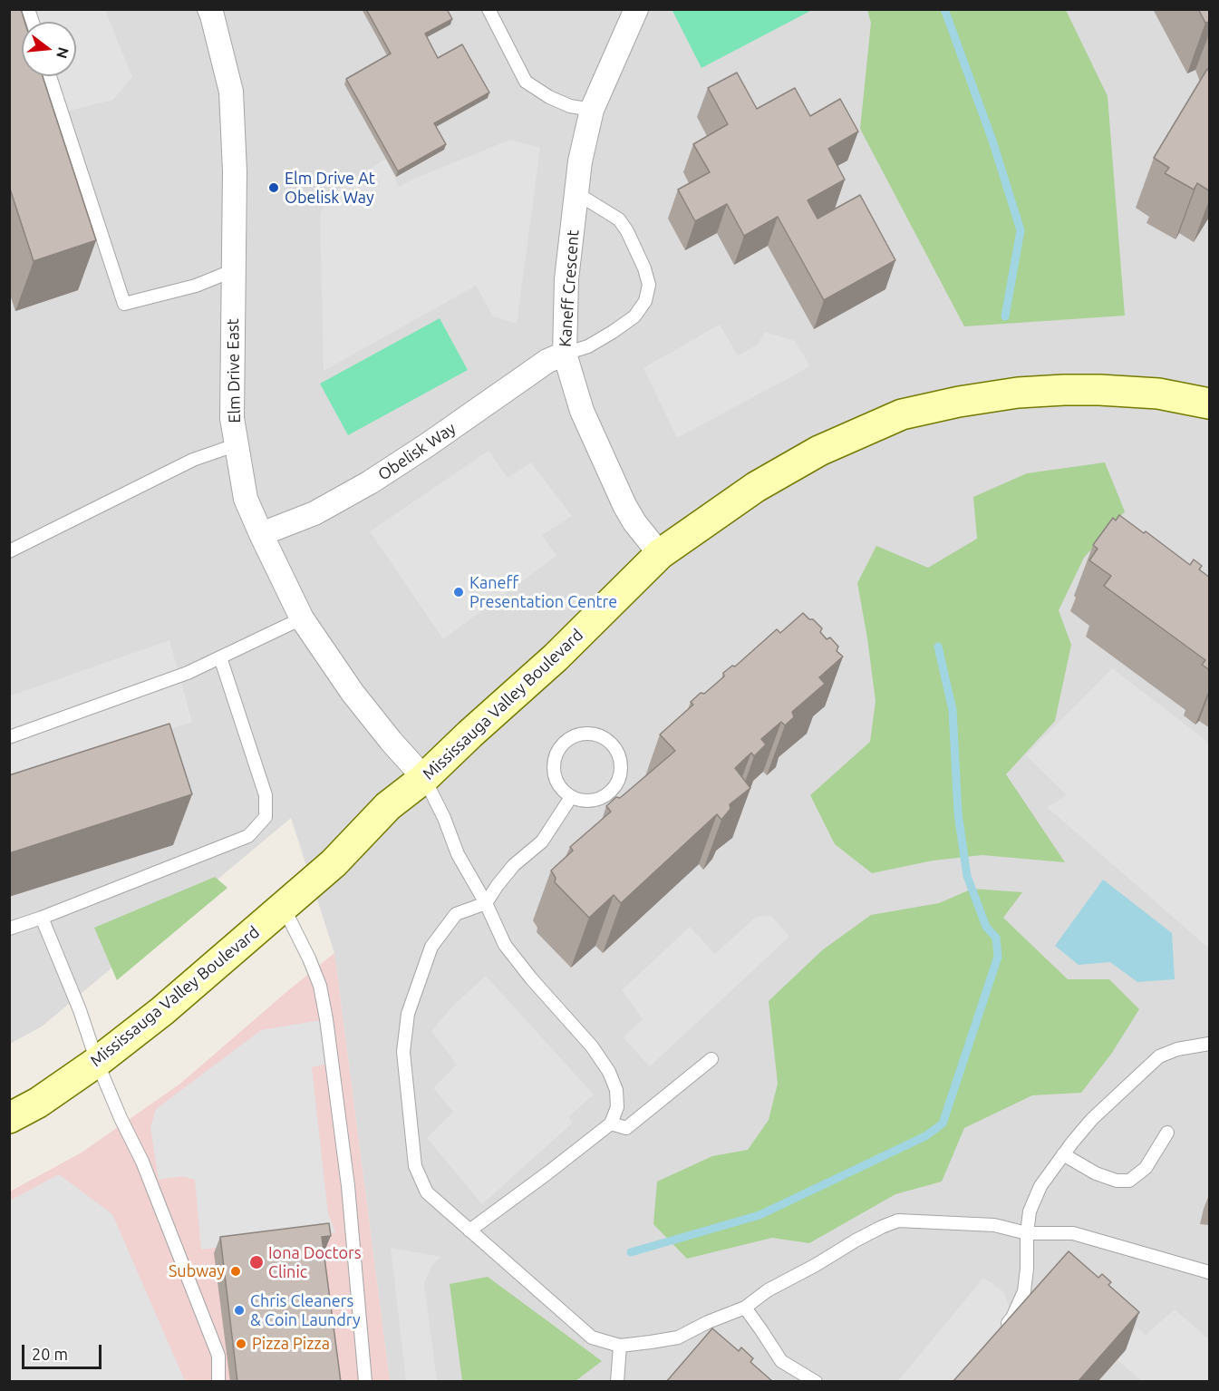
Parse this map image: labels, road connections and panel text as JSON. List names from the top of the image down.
{
  "streets": {
    "street": [
      "Kaneff Crescent",
      "Elm Drive East",
      "Obelisk Way",
      "Mississauga Valley Boulevard"
    ]
  },
  "crossings": [
    ["Kaneff Crescent", "Obelisk Way"],
    ["Kaneff Crescent", "Mississauga Valley Boulevard"],
    ["Elm Drive East", "Obelisk Way"],
    ["Elm Drive East", "Mississauga Valley Boulevard"]
  ],
  "places": [
    "Elm Drive At Obelisk Way",
    "Kaneff Presentation Centre",
    "Iona Doctors Clinic",
    "Subway",
    "Chris Cleaners & Coin Laundry",
    "Pizza Pizza"
  ],
  "scale_bar": "20 m",
  "north": "right"
}
